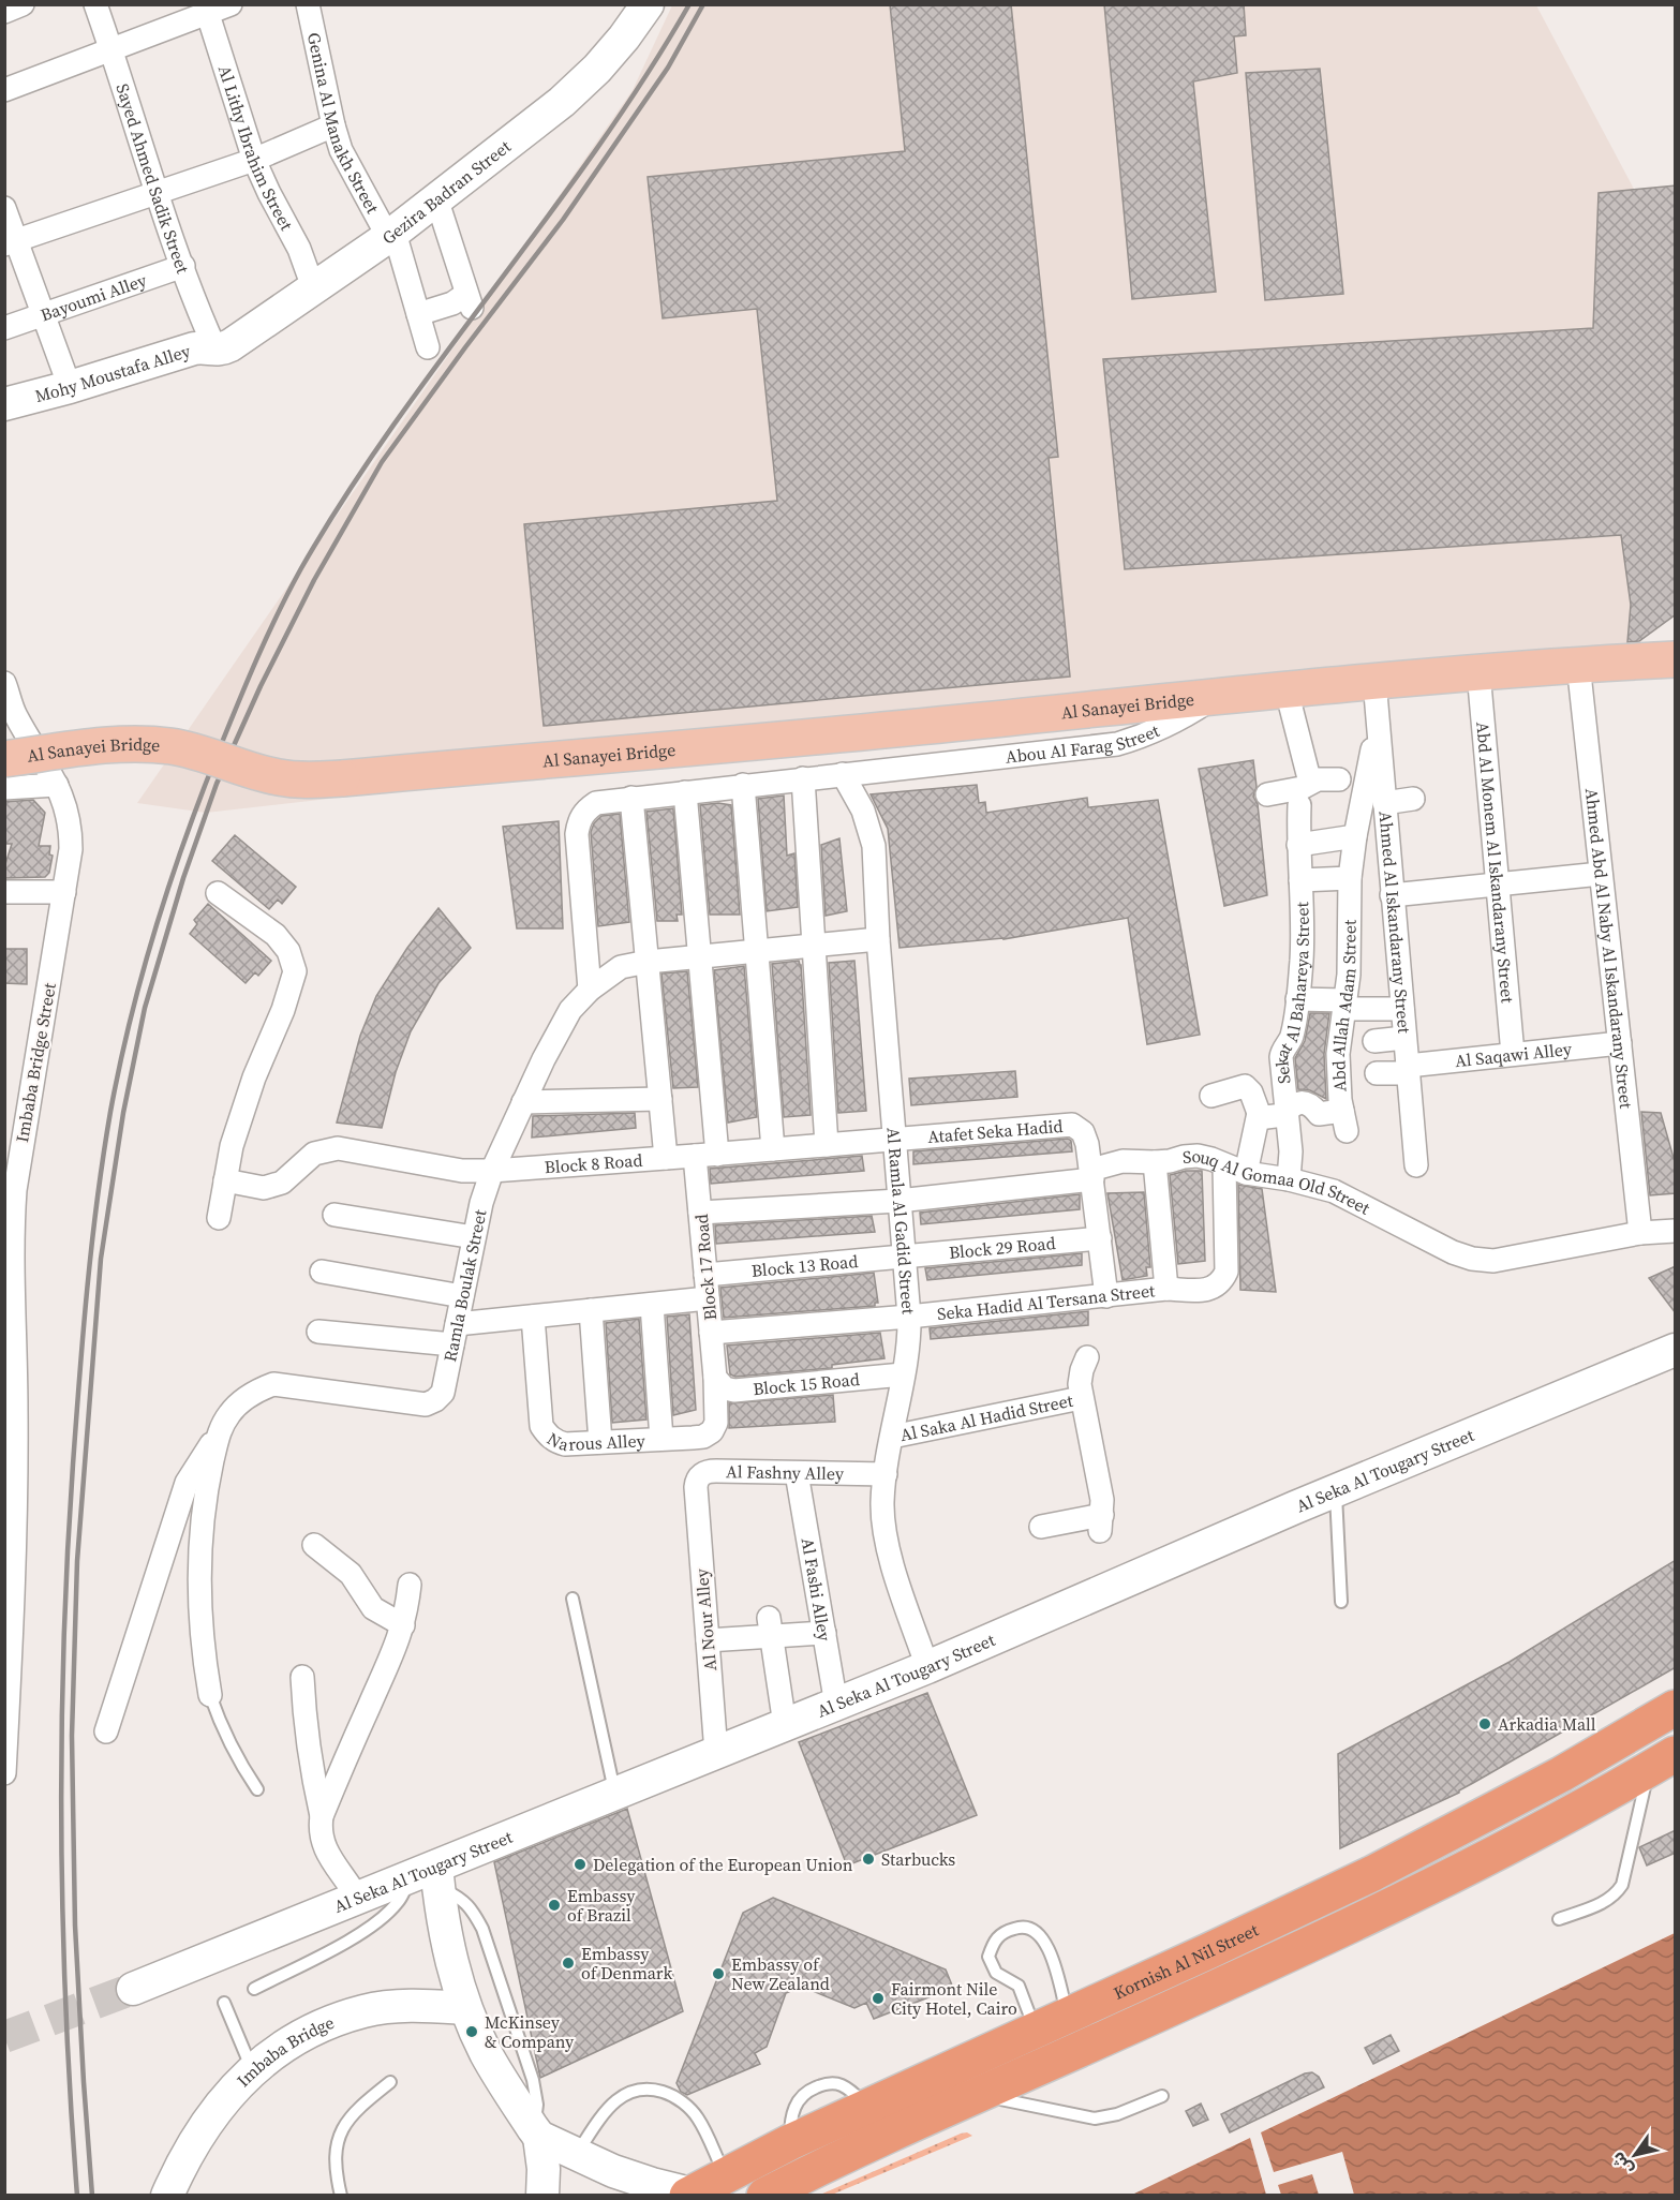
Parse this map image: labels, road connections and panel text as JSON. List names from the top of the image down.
{
  "streets": {
    "highway": ["Kornish Al Nil Street"],
    "main road": ["Al Sanayei Bridge", "Abou Al Farag Street"],
    "street": [
      "Genina Al Manakh Street",
      "Al Lithy Ibrahim Street",
      "Sayed Ahmed Sadik Street",
      "Gezira Badran Street",
      "Bayoumi Alley",
      "Mohy Moustafa Alley",
      "Abd Al Monem Al Iskandarany Street",
      "Ahmed Al Iskandarany Street",
      "Ahmed Abd Al Naby Al Iskandarany Street",
      "Sekat Al Bahareya Street",
      "Abd Allah Adam Street",
      "Al Saqawi Alley",
      "Imbaba Bridge Street",
      "Atafet Seka Hadid",
      "Block 8 Road",
      "Souq Al Gomaa Old Street",
      "Al Ramla Al Gadid Street",
      "Block 29 Road",
      "Block 13 Road",
      "Block 17 Road",
      "Ramla Boulak Street",
      "Seka Hadid Al Tersana Street",
      "Block 15 Road",
      "Al Saka Al Hadid Street",
      "Narous Alley",
      "Al Seka Al Tougary Street",
      "Al Fashny Alley",
      "Al Fashi Alley",
      "Al Nour Alley",
      "Imbaba Bridge"
    ]
  },
  "crossings": [
    ["Genina Al Manakh Street", "Gezira Badran Street"],
    ["Al Lithy Ibrahim Street", "Gezira Badran Street"],
    ["Sayed Ahmed Sadik Street", "Gezira Badran Street"],
    ["Sayed Ahmed Sadik Street", "Bayoumi Alley"],
    ["Sayed Ahmed Sadik Street", "Mohy Moustafa Alley"],
    ["Gezira Badran Street", "Mohy Moustafa Alley"],
    ["Al Sanayei Bridge", "Abou Al Farag Street"],
    ["Abou Al Farag Street", "Abd Al Monem Al Iskandarany Street"],
    ["Abou Al Farag Street", "Ahmed Al Iskandarany Street"],
    ["Abou Al Farag Street", "Ahmed Abd Al Naby Al Iskandarany Street"],
    ["Abou Al Farag Street", "Al Ramla Al Gadid Street"],
    ["Abou Al Farag Street", "Block 17 Road"],
    ["Abou Al Farag Street", "Ramla Boulak Street"],
    ["Abd Al Monem Al Iskandarany Street", "Al Saqawi Alley"],
    ["Ahmed Al Iskandarany Street", "Abd Allah Adam Street"],
    ["Ahmed Al Iskandarany Street", "Al Saqawi Alley"],
    ["Ahmed Abd Al Naby Al Iskandarany Street", "Al Saqawi Alley"],
    ["Ahmed Abd Al Naby Al Iskandarany Street", "Souq Al Gomaa Old Street"],
    ["Sekat Al Bahareya Street", "Abd Allah Adam Street"],
    ["Sekat Al Bahareya Street", "Souq Al Gomaa Old Street"],
    ["Atafet Seka Hadid", "Block 8 Road"],
    ["Atafet Seka Hadid", "Souq Al Gomaa Old Street"],
    ["Atafet Seka Hadid", "Al Ramla Al Gadid Street"],
    ["Atafet Seka Hadid", "Block 29 Road"],
    ["Atafet Seka Hadid", "Seka Hadid Al Tersana Street"],
    ["Block 8 Road", "Block 17 Road"],
    ["Block 8 Road", "Ramla Boulak Street"],
    ["Souq Al Gomaa Old Street", "Al Ramla Al Gadid Street"],
    ["Souq Al Gomaa Old Street", "Block 17 Road"],
    ["Souq Al Gomaa Old Street", "Seka Hadid Al Tersana Street"],
    ["Al Ramla Al Gadid Street", "Block 29 Road"],
    ["Al Ramla Al Gadid Street", "Block 13 Road"],
    ["Al Ramla Al Gadid Street", "Ramla Boulak Street"],
    ["Al Ramla Al Gadid Street", "Seka Hadid Al Tersana Street"],
    ["Al Ramla Al Gadid Street", "Block 15 Road"],
    ["Al Ramla Al Gadid Street", "Al Saka Al Hadid Street"],
    ["Al Ramla Al Gadid Street", "Al Seka Al Tougary Street"],
    ["Al Ramla Al Gadid Street", "Al Fashny Alley"],
    ["Block 29 Road", "Block 13 Road"],
    ["Block 13 Road", "Block 17 Road"],
    ["Block 17 Road", "Ramla Boulak Street"],
    ["Block 17 Road", "Seka Hadid Al Tersana Street"],
    ["Block 17 Road", "Block 15 Road"],
    ["Block 17 Road", "Narous Alley"],
    ["Block 15 Road", "Narous Alley"],
    ["Al Seka Al Tougary Street", "Al Fashi Alley"],
    ["Al Seka Al Tougary Street", "Al Nour Alley"],
    ["Al Fashny Alley", "Al Fashi Alley"],
    ["Al Fashny Alley", "Al Nour Alley"]
  ],
  "places": [
    "Arkadia Mall",
    "Starbucks",
    "Delegation of the European Union",
    "Embassy of Brazil",
    "Embassy of Denmark",
    "Embassy of New Zealand",
    "Fairmont Nile City Hotel, Cairo",
    "McKinsey & Company"
  ],
  "north": "bottom left"
}
